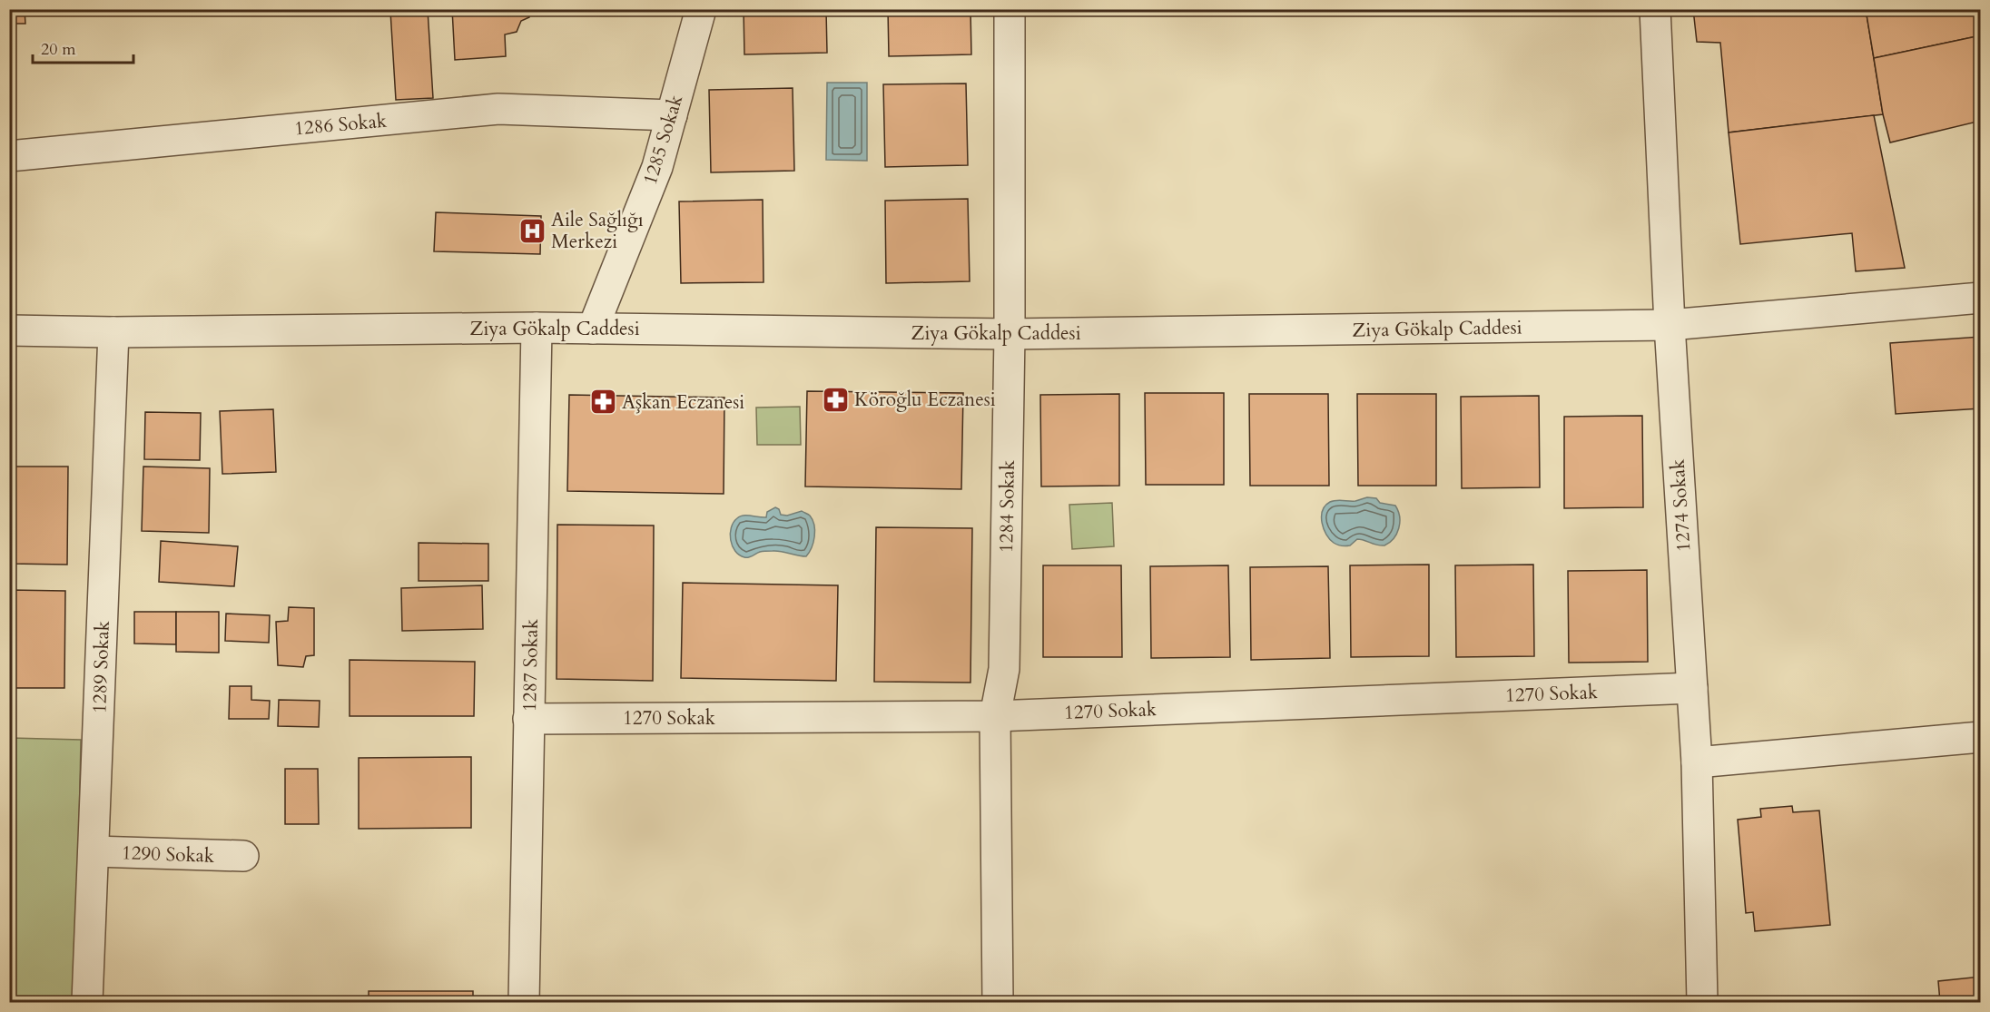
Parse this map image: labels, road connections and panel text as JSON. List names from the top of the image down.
{
  "streets": {
    "street": [
      "1286 Sokak",
      "1285 Sokak",
      "Ziya Gökalp Caddesi",
      "1274 Sokak",
      "1284 Sokak",
      "1287 Sokak",
      "1289 Sokak",
      "1270 Sokak",
      "1290 Sokak"
    ]
  },
  "crossings": [
    ["1286 Sokak", "1285 Sokak"],
    ["1285 Sokak", "Ziya Gökalp Caddesi"],
    ["Ziya Gökalp Caddesi", "1274 Sokak"],
    ["Ziya Gökalp Caddesi", "1284 Sokak"],
    ["Ziya Gökalp Caddesi", "1287 Sokak"],
    ["Ziya Gökalp Caddesi", "1289 Sokak"],
    ["1274 Sokak", "1270 Sokak"],
    ["1284 Sokak", "1270 Sokak"],
    ["1287 Sokak", "1270 Sokak"],
    ["1289 Sokak", "1290 Sokak"]
  ],
  "places": {
    "hospital": ["Aile Sağlığı Merkezi"],
    "pharmacy": ["Köroğlu Eczanesi", "Aşkan Eczanesi"]
  },
  "scale_bar": "20 m"
}
